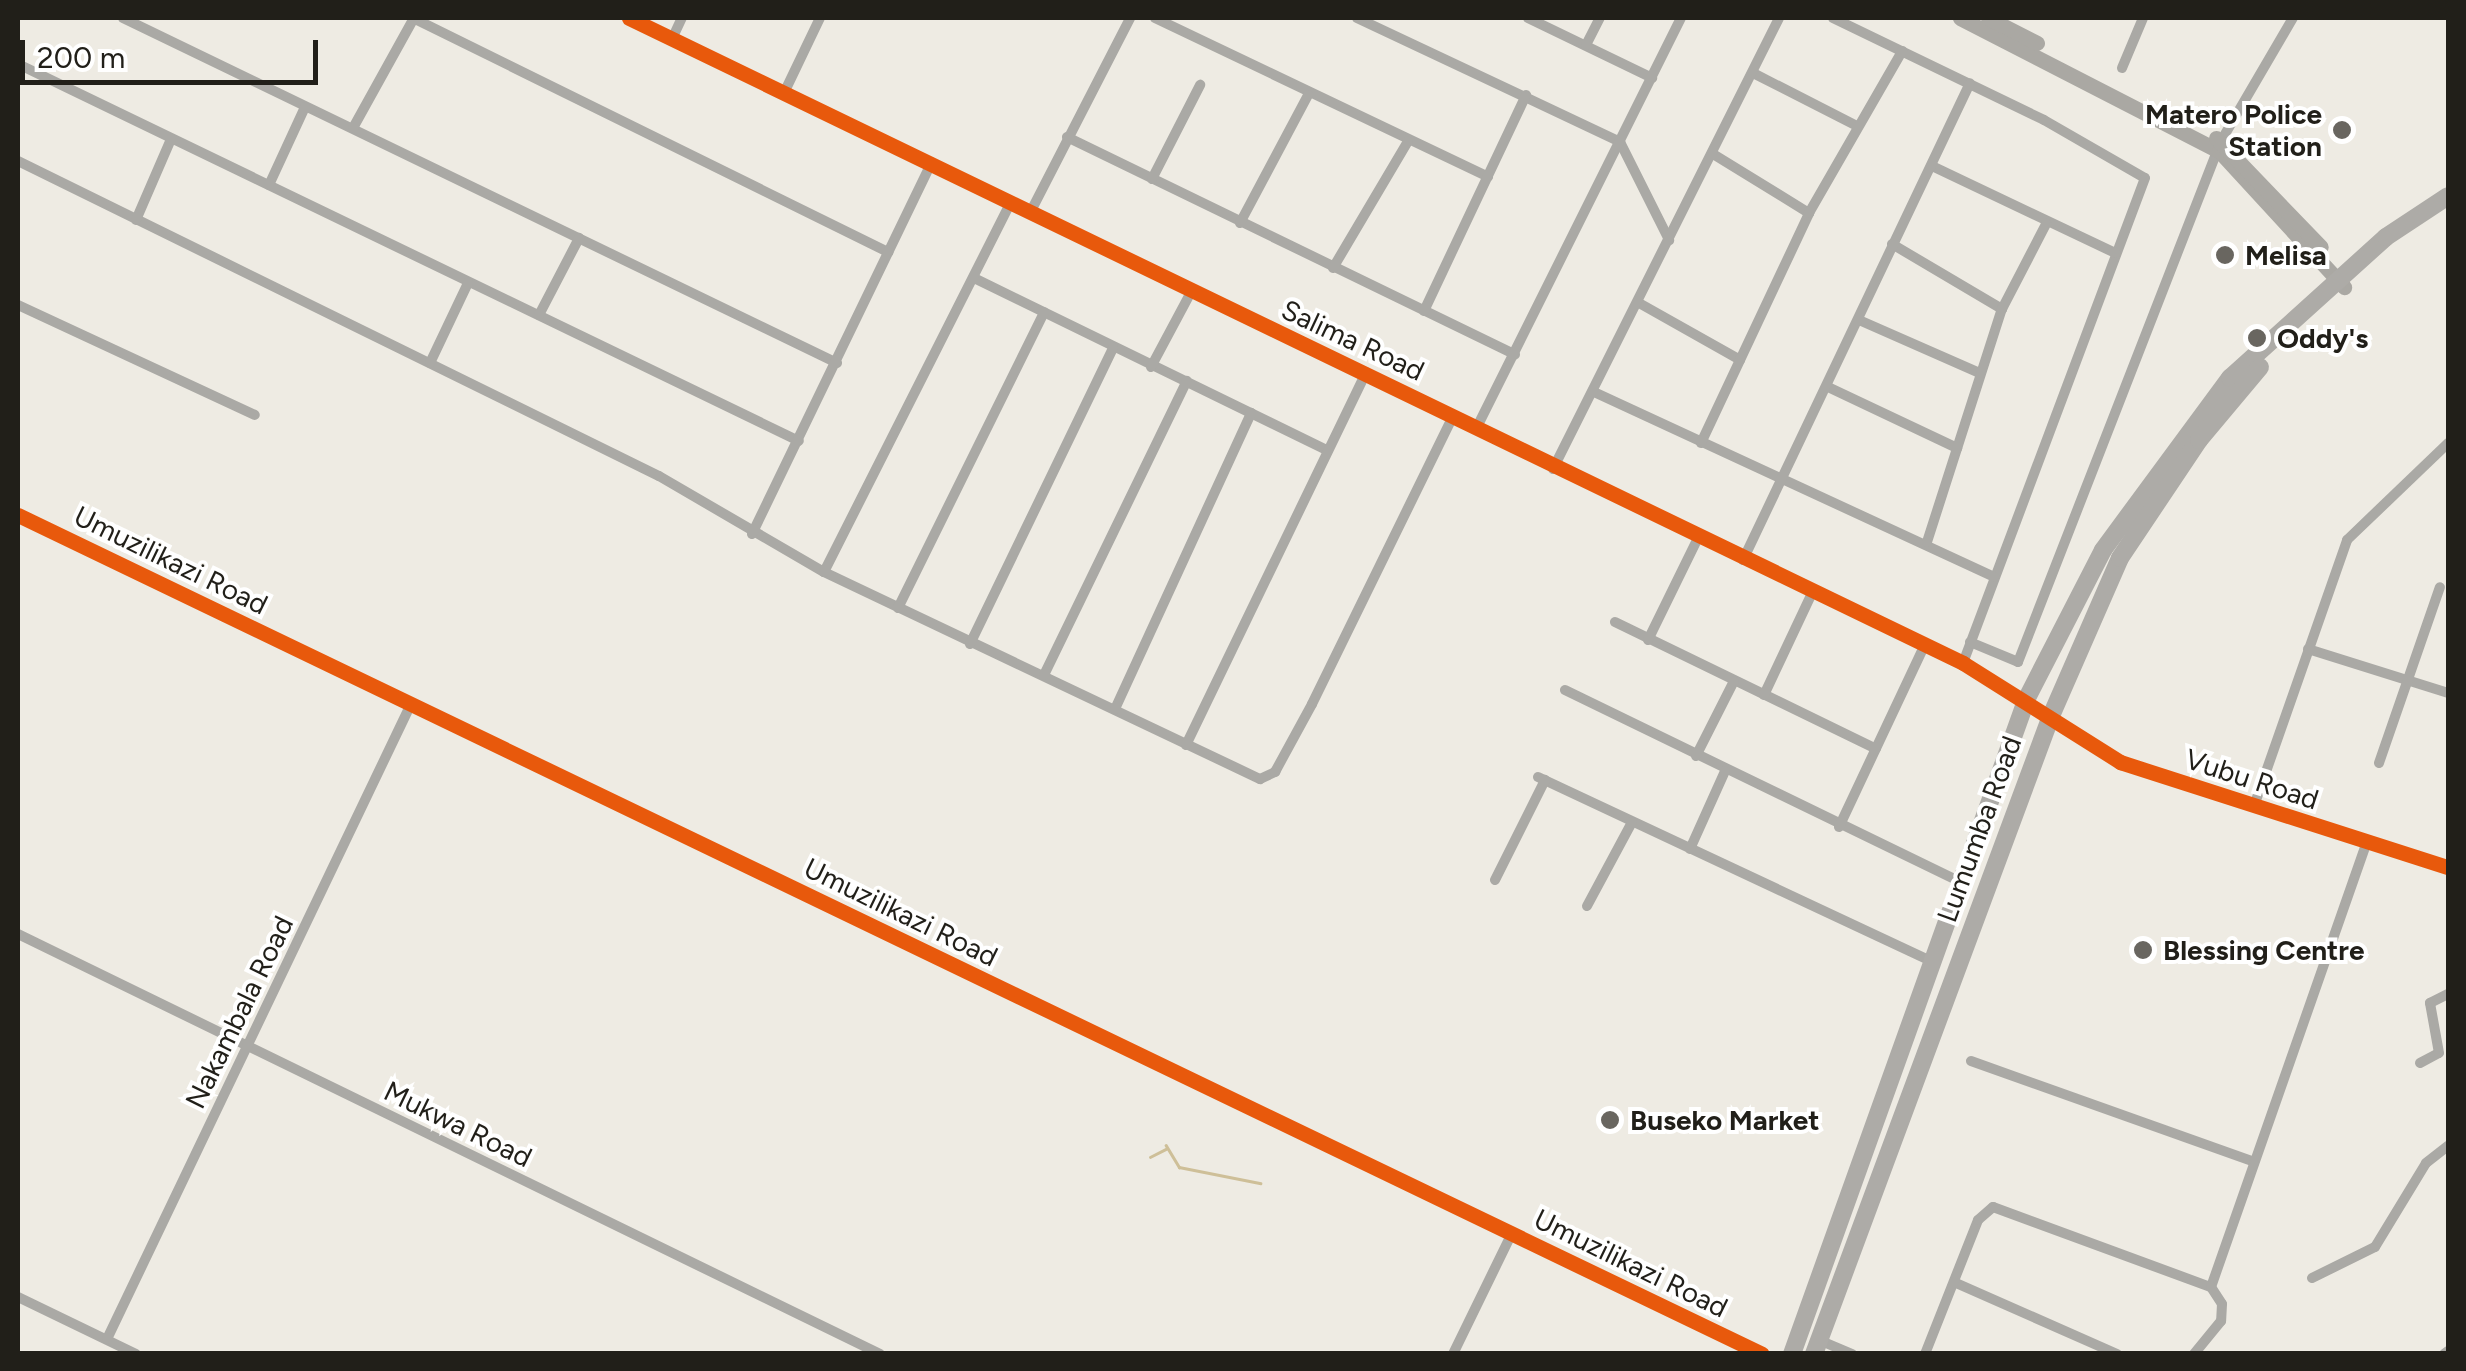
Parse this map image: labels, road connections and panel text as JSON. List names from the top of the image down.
{
  "streets": {
    "main road": ["Lumumba Road"],
    "street": [
      "Salima Road",
      "Umuzilikazi Road",
      "Vubu Road",
      "Nakambala Road",
      "Mukwa Road"
    ]
  },
  "crossings": [
    ["Salima Road", "Vubu Road"],
    ["Salima Road", "Lumumba Road"],
    ["Umuzilikazi Road", "Nakambala Road"],
    ["Vubu Road", "Lumumba Road"],
    ["Nakambala Road", "Mukwa Road"]
  ],
  "places": [
    "Matero Police Station",
    "Melisa",
    "Oddy's",
    "Blessing Centre",
    "Buseko Market"
  ],
  "scale_bar": "200 m"
}
